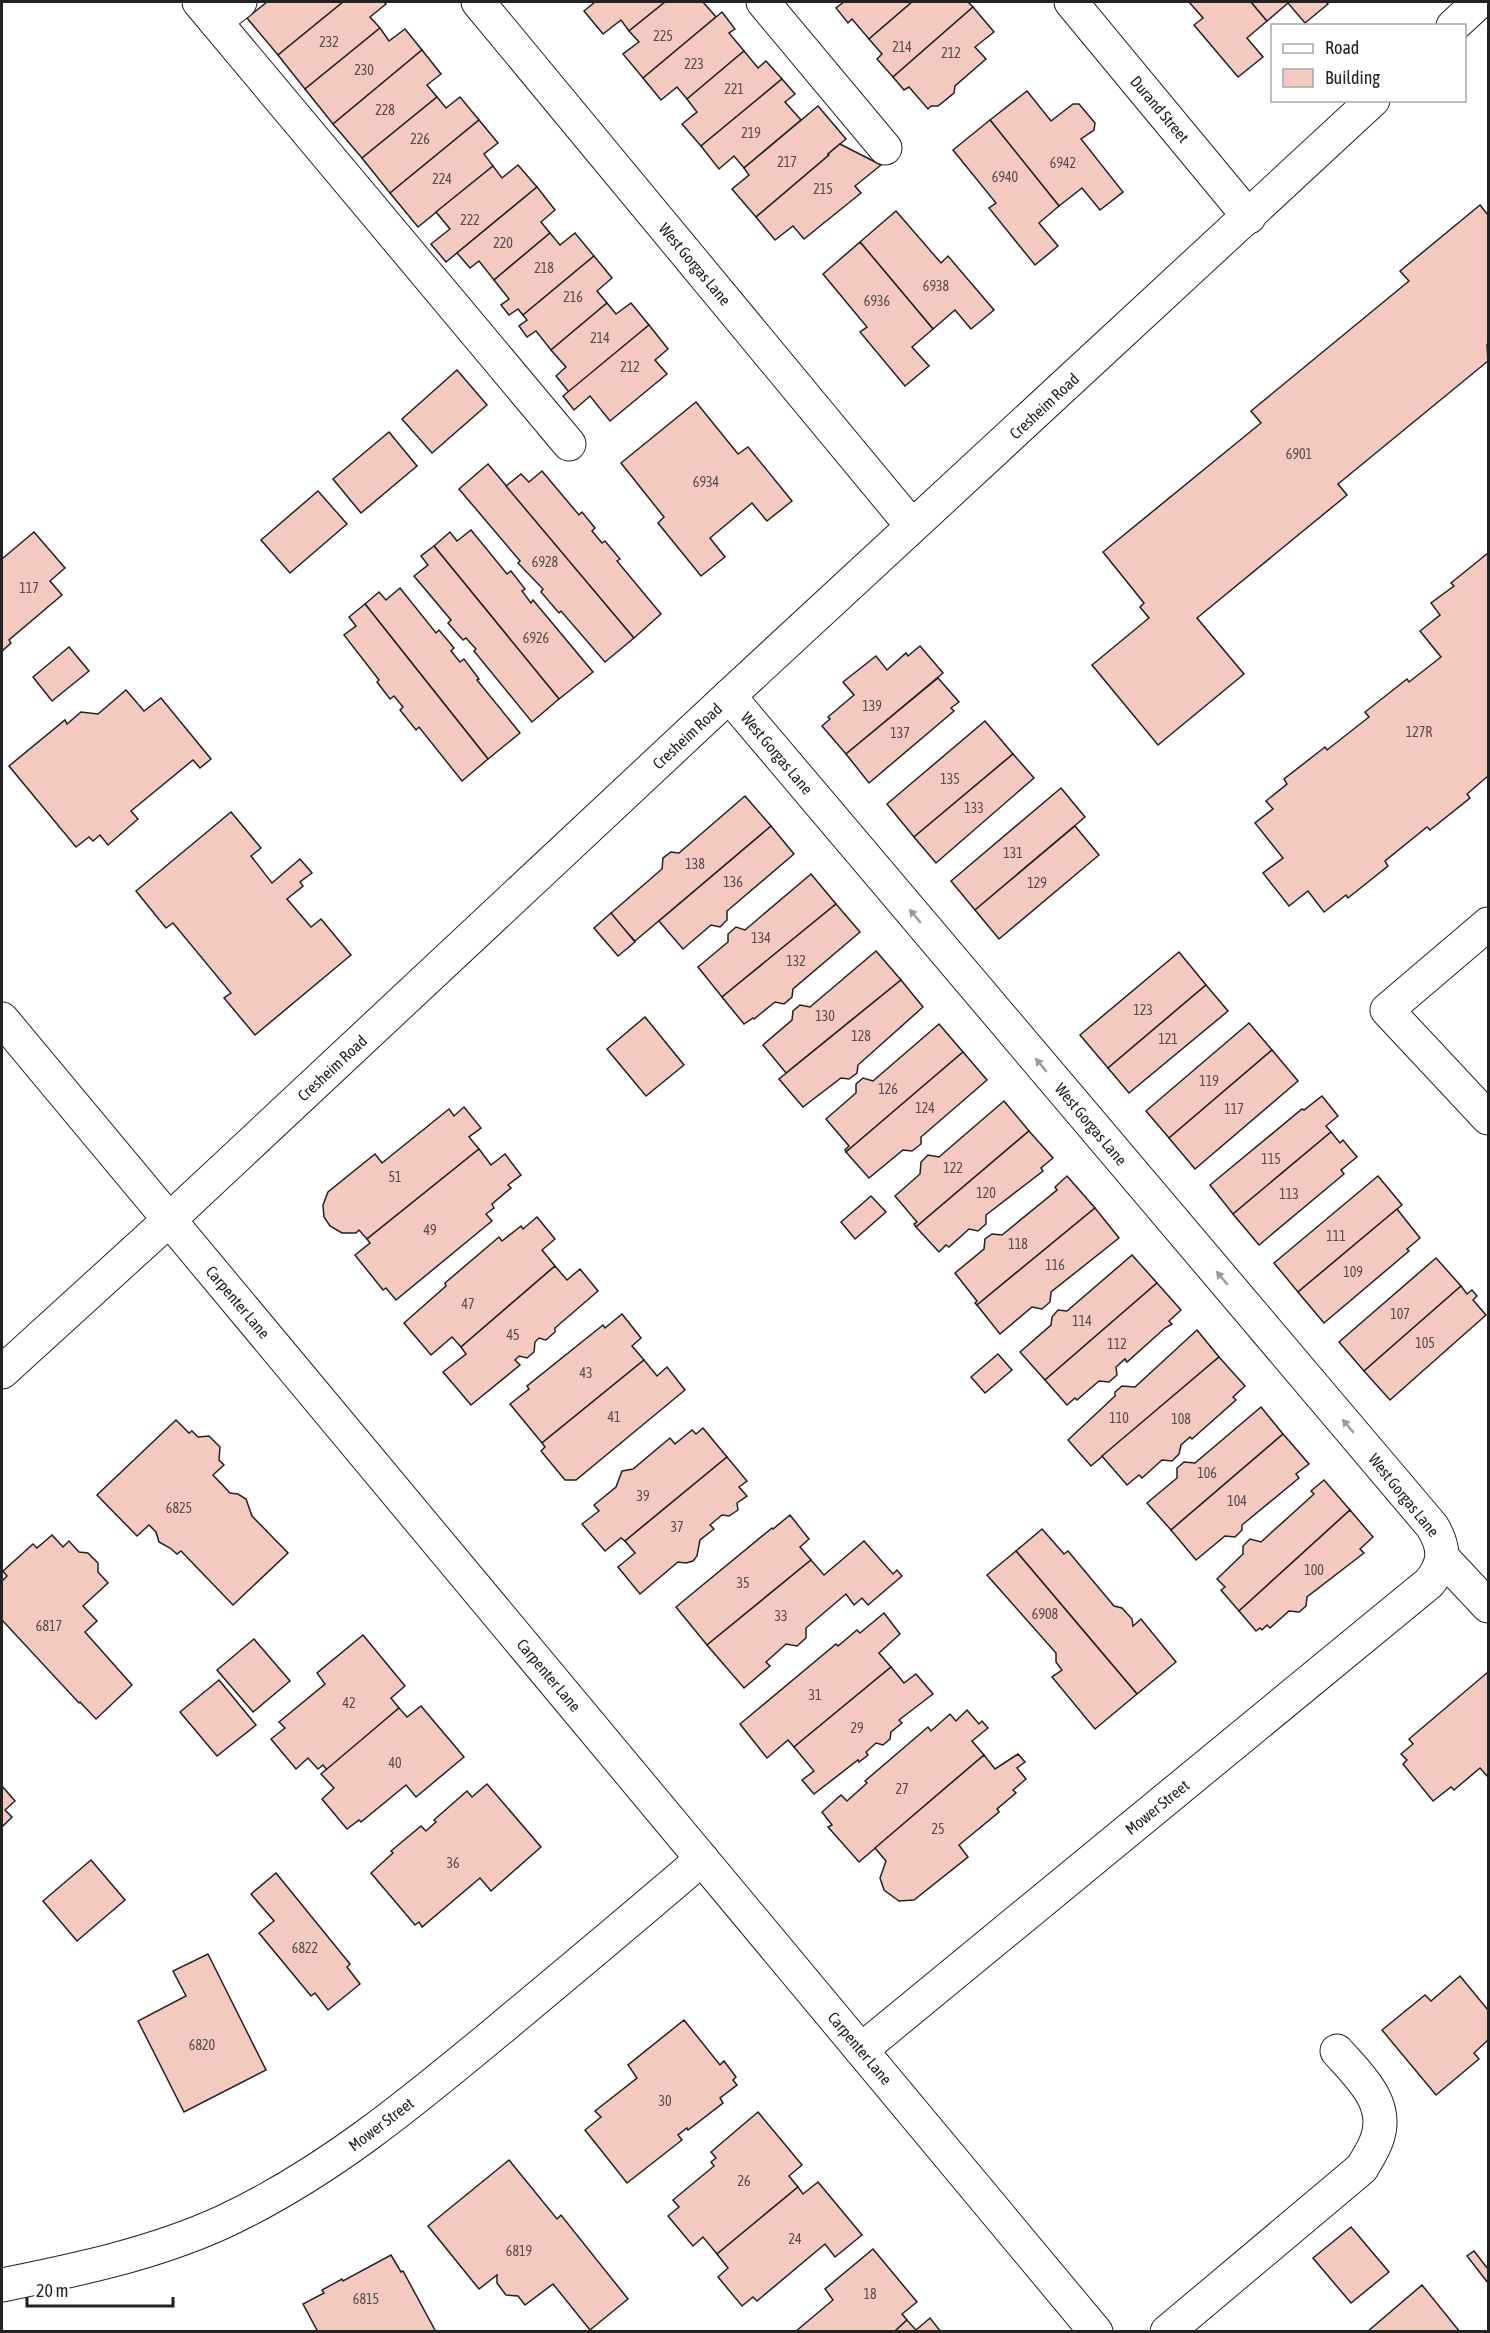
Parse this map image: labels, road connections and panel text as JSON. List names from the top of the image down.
{
  "streets": {
    "street": [
      "Durand Street",
      "West Gorgas Lane",
      "Cresheim Road",
      "Carpenter Lane",
      "Mower Street"
    ]
  },
  "crossings": [
    ["Durand Street", "Cresheim Road"],
    ["West Gorgas Lane", "Cresheim Road"],
    ["West Gorgas Lane", "Mower Street"],
    ["Cresheim Road", "Carpenter Lane"],
    ["Carpenter Lane", "Mower Street"]
  ],
  "one_way": ["West Gorgas Lane"],
  "house_numbers": [
    "225",
    "232",
    "214",
    "212",
    "223",
    "230",
    "221",
    "228",
    "219",
    "226",
    "217",
    "6942",
    "6940",
    "224",
    "215",
    "222",
    "220",
    "218",
    "6938",
    "216",
    "6936",
    "214",
    "212",
    "6901",
    "6934",
    "6928",
    "117",
    "6926",
    "139",
    "127R",
    "137",
    "135",
    "133",
    "131",
    "138",
    "136",
    "129",
    "134",
    "132",
    "123",
    "130",
    "128",
    "121",
    "119",
    "126",
    "124",
    "117",
    "115",
    "122",
    "51",
    "120",
    "113",
    "49",
    "111",
    "118",
    "116",
    "109",
    "47",
    "107",
    "114",
    "45",
    "105",
    "112",
    "43",
    "41",
    "110",
    "108",
    "106",
    "39",
    "104",
    "6825",
    "37",
    "100",
    "35",
    "6908",
    "33",
    "6817",
    "31",
    "42",
    "29",
    "40",
    "27",
    "25",
    "36",
    "6822",
    "6820",
    "30",
    "26",
    "24",
    "6819",
    "18",
    "6815"
  ],
  "legend": ["Road", "Building"],
  "scale_bar": "20 m"
}
